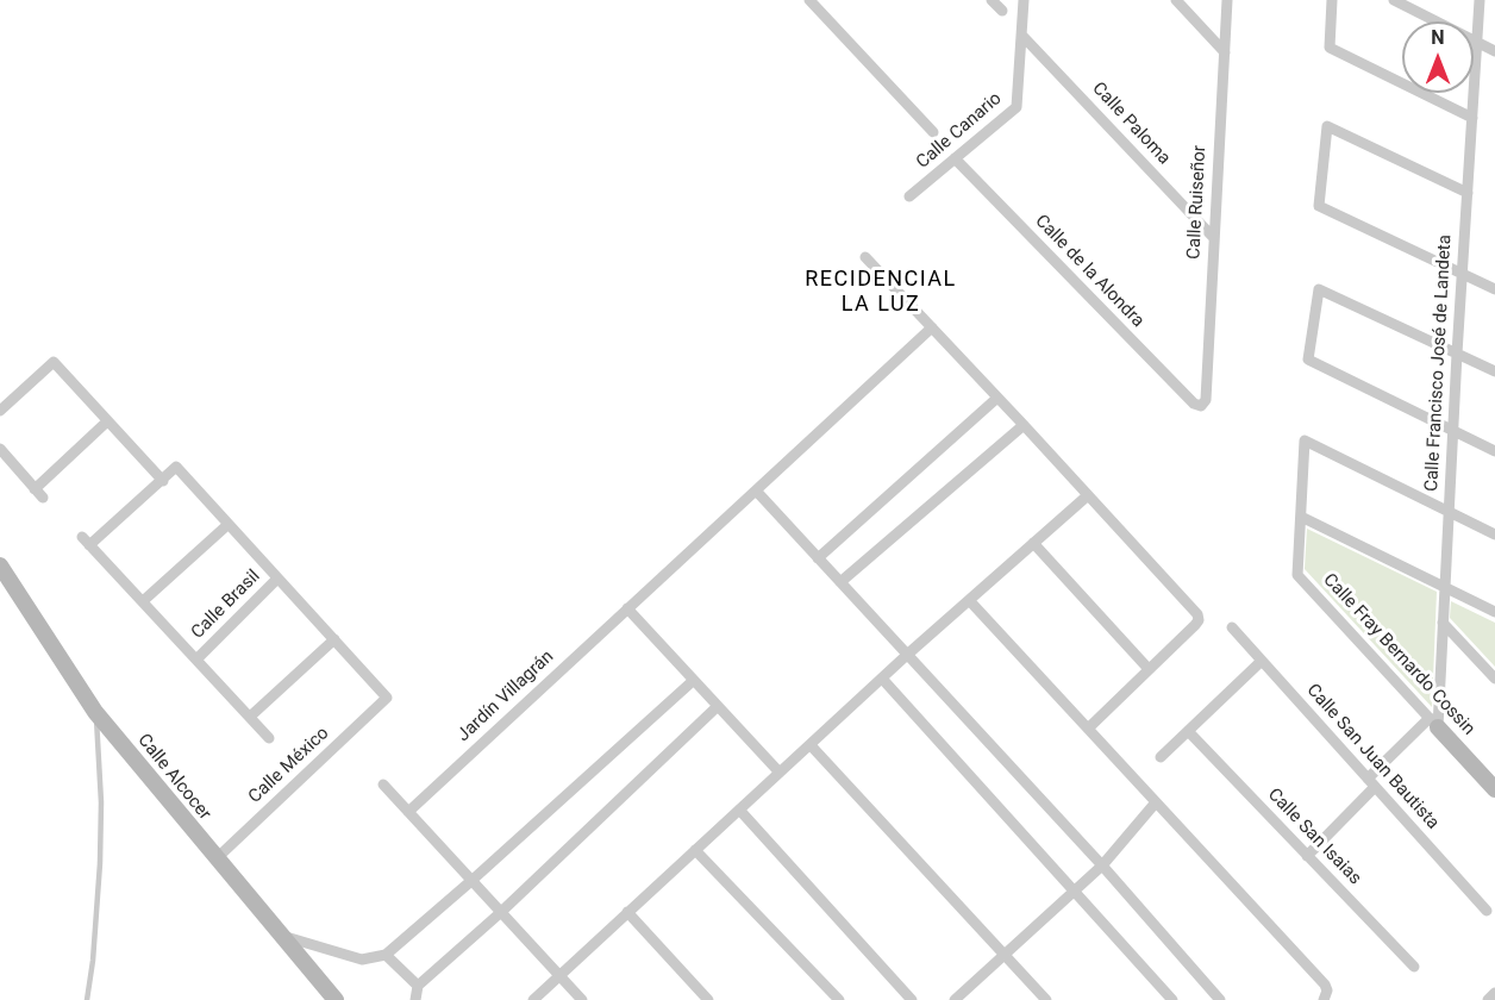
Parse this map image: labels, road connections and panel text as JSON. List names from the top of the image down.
{
  "streets": {
    "street": [
      "Calle Paloma",
      "Calle Canario",
      "Calle Ruiseñor",
      "Calle de la Alondra",
      "Calle Francisco José de Landeta",
      "Calle Brasil",
      "Calle Fray Bernardo Cossin",
      "Jardín Villagrán",
      "Calle San Juan Bautista",
      "Calle México",
      "Calle Alcocer",
      "Calle San Isaias"
    ]
  },
  "crossings": [
    ["Calle Paloma", "Calle Canario"],
    ["Calle Paloma", "Calle Ruiseñor"],
    ["Calle Canario", "Calle de la Alondra"],
    ["Calle Ruiseñor", "Calle de la Alondra"],
    ["Calle Francisco José de Landeta", "Calle Fray Bernardo Cossin"],
    ["Calle Brasil", "Calle México"],
    ["Calle México", "Calle Alcocer"]
  ],
  "districts": ["RECIDENCIAL LA LUZ"],
  "north": "top"
}
